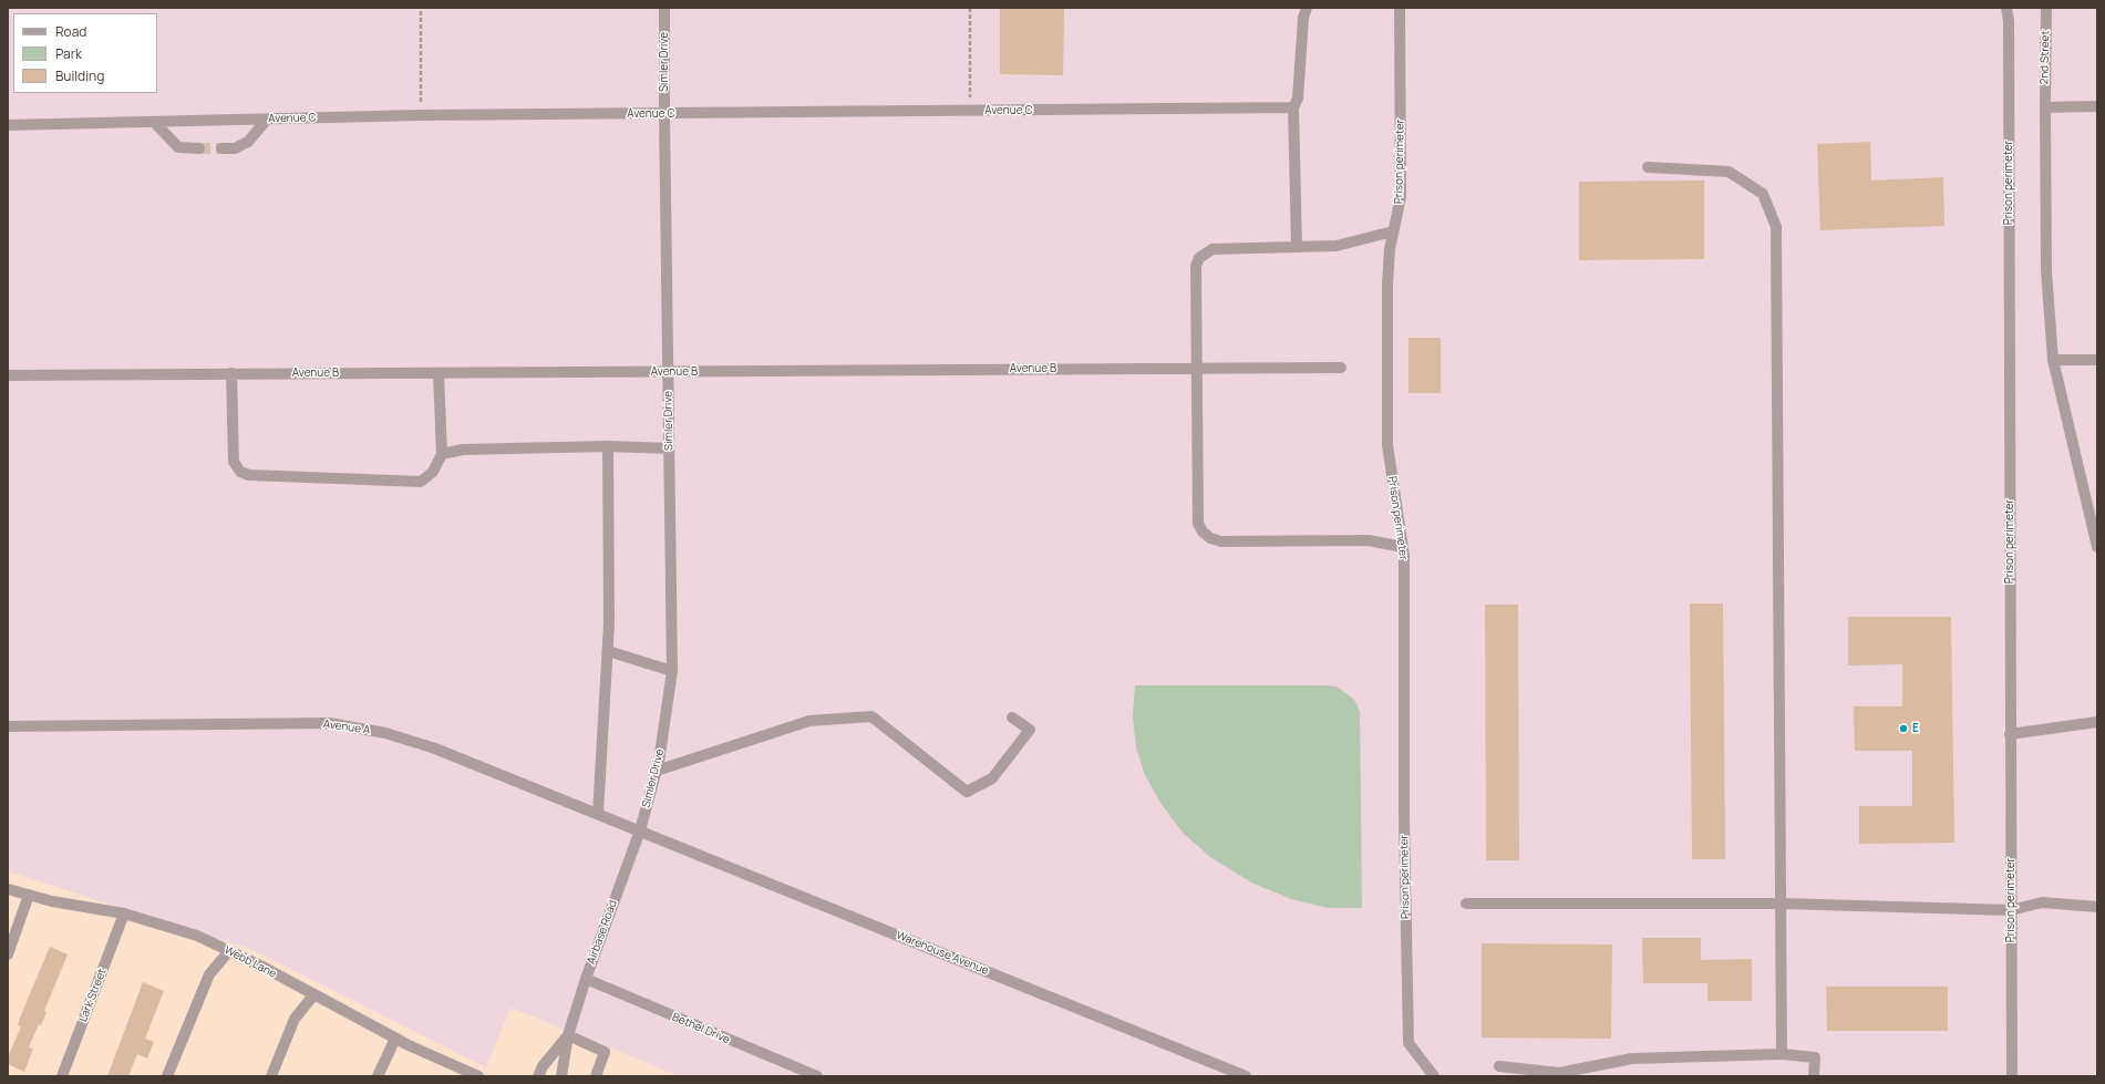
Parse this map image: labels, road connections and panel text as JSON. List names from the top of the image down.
{
  "streets": {
    "street": [
      "2nd Street",
      "Simler Drive",
      "Avenue C",
      "Prison perimeter",
      "Avenue B",
      "Avenue A",
      "Airbase Road",
      "Warehouse Avenue",
      "Webb Lane",
      "Lark Street",
      "Bethel Drive"
    ]
  },
  "crossings": [
    ["Simler Drive", "Avenue C"],
    ["Simler Drive", "Avenue B"],
    ["Simler Drive", "Avenue A"],
    ["Simler Drive", "Airbase Road"],
    ["Simler Drive", "Warehouse Avenue"],
    ["Avenue A", "Airbase Road"],
    ["Avenue A", "Warehouse Avenue"],
    ["Airbase Road", "Warehouse Avenue"],
    ["Airbase Road", "Bethel Drive"],
    ["Webb Lane", "Lark Street"]
  ],
  "places": ["E"],
  "legend": ["Road", "Park", "Building"]
}
